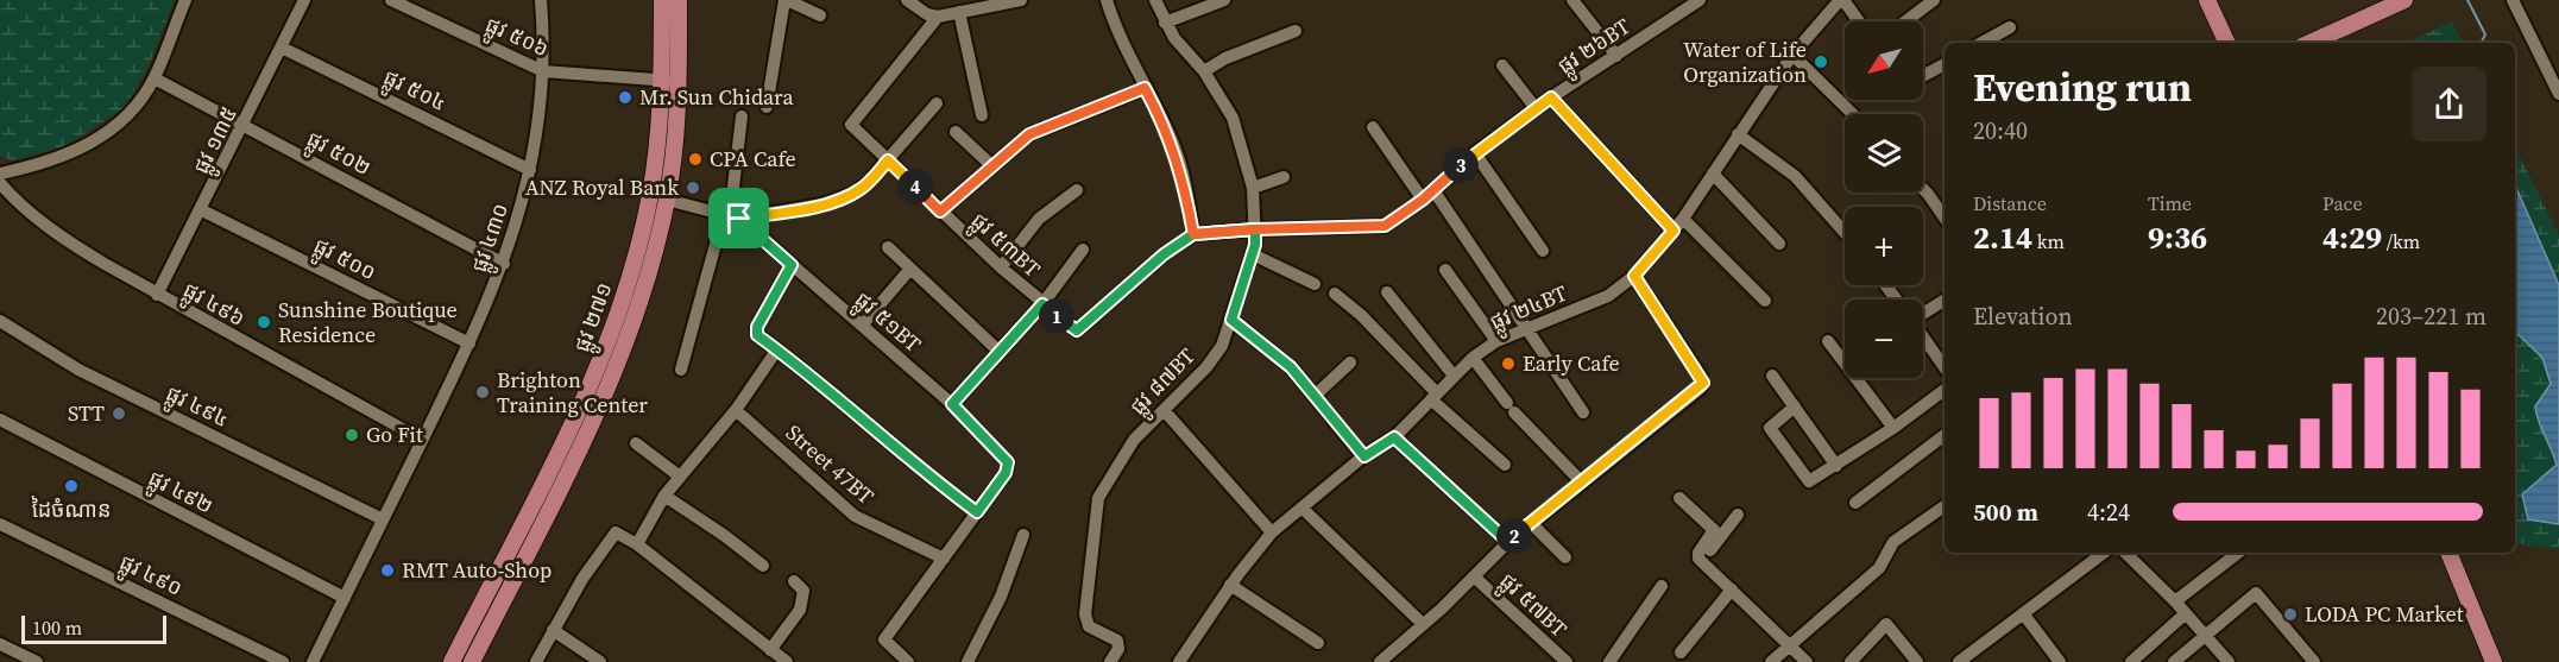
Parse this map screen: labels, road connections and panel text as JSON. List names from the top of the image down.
{
  "streets": {
    "main road": ["ផ្លូវ ២៧១"],
    "street": [
      "ផ្លូវ ៥០៦",
      "ផ្លូវ ២៦BT",
      "ផ្លូវ ៥០៤",
      "ផ្លូវ ១៣៥",
      "ផ្លូវ ៥០២",
      "ផ្លូវ ៤៣០",
      "ផ្លូវ ៥៣BT",
      "ផ្លូវ ៥០០",
      "ផ្លូវ ៤៩៦",
      "ផ្លូវ ២៤BT",
      "ផ្លូវ ៥១BT",
      "ផ្លូវ ៨៧BT",
      "ផ្លូវ ៤៩៤",
      "Street 47BT",
      "ផ្លូវ ៤៩២",
      "ផ្លូវ ៤៩០",
      "ផ្លូវ ៥៧BT"
    ]
  },
  "crossings": [
    ["ផ្លូវ ៥០៦", "ផ្លូវ ៤៣០"],
    ["ផ្លូវ ៥០៦", "ផ្លូវ ២៧១"],
    ["ផ្លូវ ២៦BT", "ផ្លូវ ៥៣BT"],
    ["ផ្លូវ ២៦BT", "ផ្លូវ ៨៧BT"],
    ["ផ្លូវ ៥០៤", "ផ្លូវ ១៣៥"],
    ["ផ្លូវ ៥០៤", "ផ្លូវ ៤៣០"],
    ["ផ្លូវ ១៣៥", "ផ្លូវ ៥០២"],
    ["ផ្លូវ ១៣៥", "ផ្លូវ ៥០០"],
    ["ផ្លូវ ១៣៥", "ផ្លូវ ៤៩៦"],
    ["ផ្លូវ ៥០២", "ផ្លូវ ៤៣០"],
    ["ផ្លូវ ៤៣០", "ផ្លូវ ៥០០"],
    ["ផ្លូវ ៤៣០", "ផ្លូវ ៤៩៦"],
    ["ផ្លូវ ៤៣០", "ផ្លូវ ៤៩៤"],
    ["ផ្លូវ ៤៣០", "ផ្លូវ ៤៩២"]
  ],
  "places": [
    "Water of Life Organization",
    "Mr. Sun Chidara",
    "CPA Cafe",
    "ANZ Royal Bank",
    "Sunshine Boutique Residence",
    "Early Cafe",
    "Brighton Training Center",
    "STT",
    "Go Fit",
    "ដៃចំណាន",
    "RMT Auto-Shop",
    "LODA PC Market"
  ],
  "scale_bar": "100 m",
  "north": "bottom left",
  "page": {
    "map_buttons": ["+", "−"],
    "heading": ["Evening run", "20:40"],
    "pins": [
      "3",
      "4",
      "1",
      "2"
    ],
    "stats": [
      ["Distance", "2.14 km"],
      ["Time", "9:36"],
      ["Pace", "4:29 /km"]
    ],
    "chart": ["Elevation", "203–221 m"],
    "list": [
      {
        "name": "500 m",
        "note": "4:24"
      }
    ],
    "scale": "100 m"
  }
}
